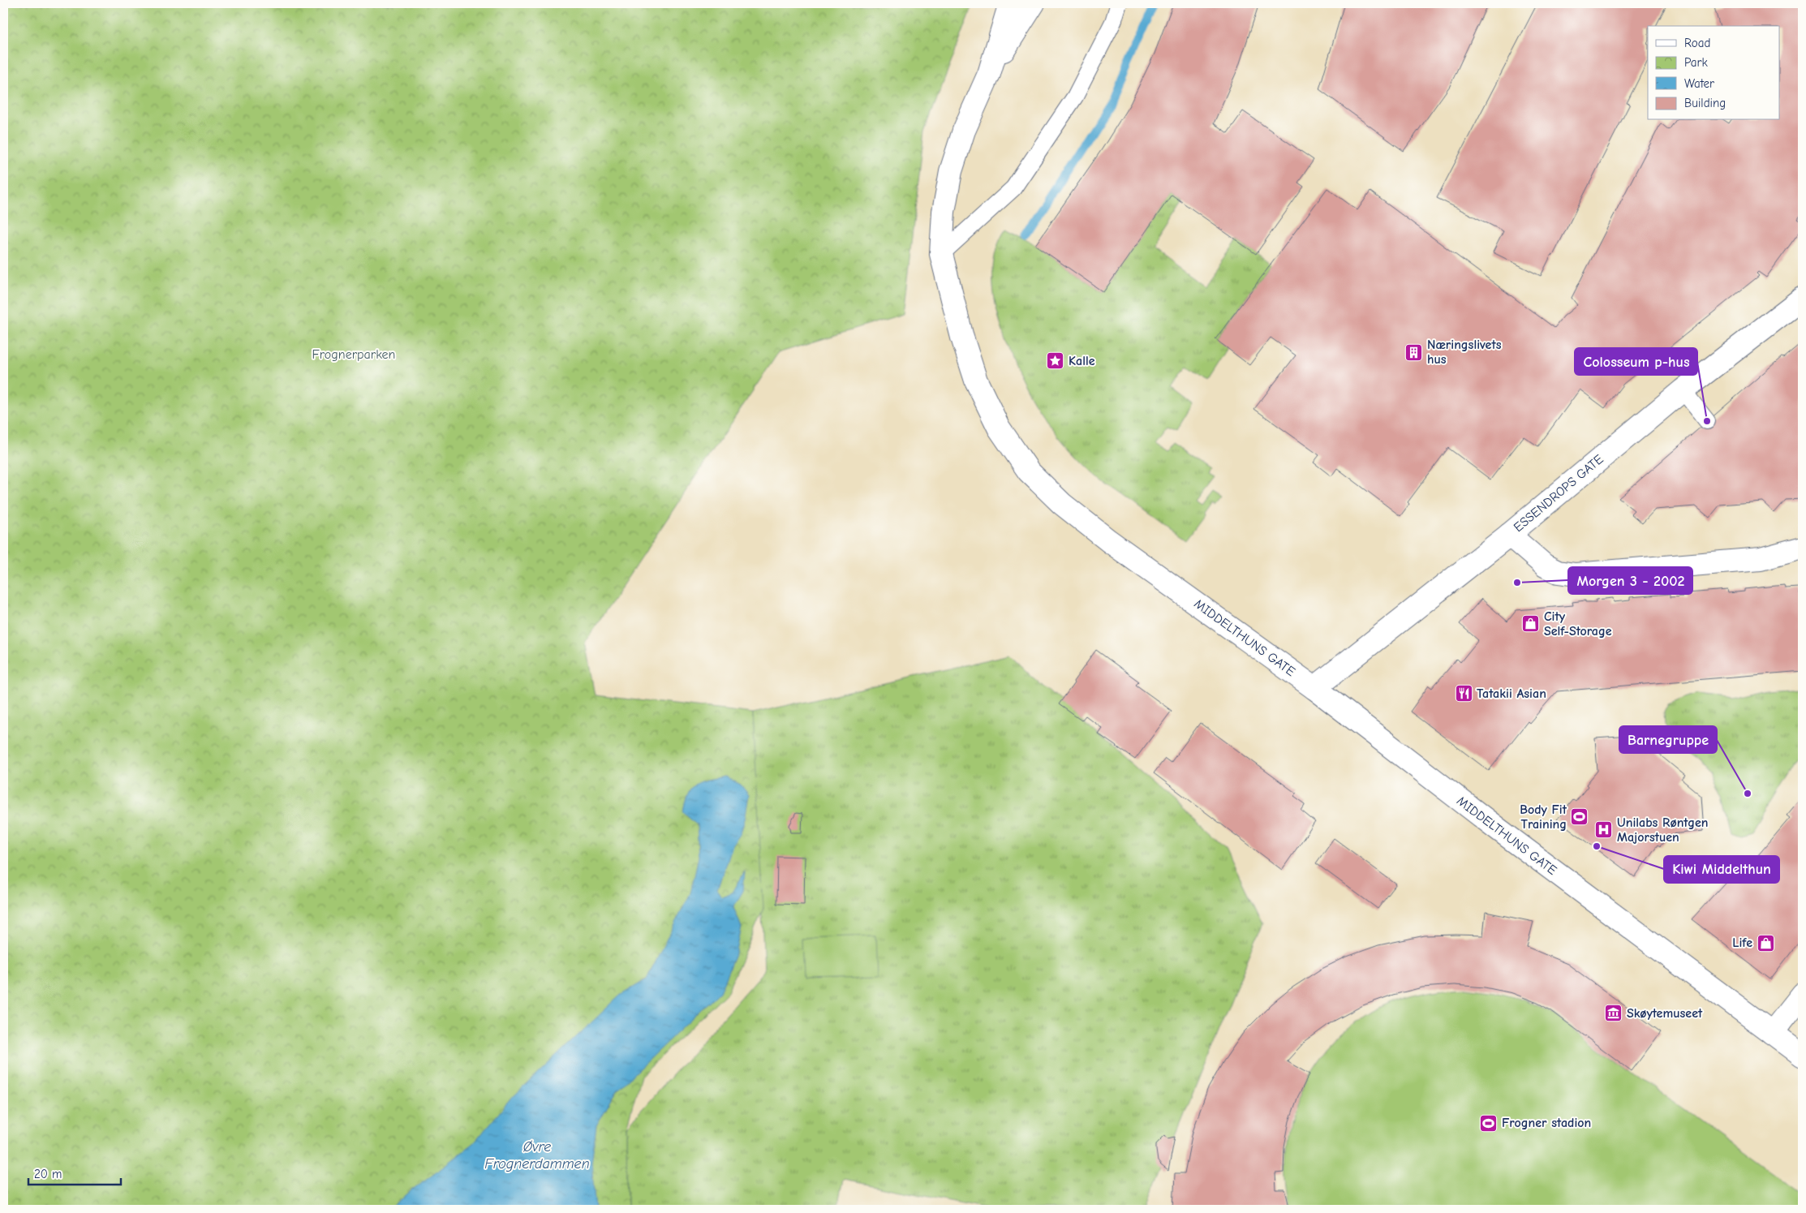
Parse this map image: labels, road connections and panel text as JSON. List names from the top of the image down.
{
  "streets": {
    "street": ["ESSENDROPS GATE", "MIDDELTHUNS GATE"]
  },
  "crossings": [
    ["ESSENDROPS GATE", "MIDDELTHUNS GATE"]
  ],
  "water": ["Øvre Frognerdammen"],
  "parks": ["Frognerparken"],
  "places": {
    "building": ["Næringslivets hus"],
    "place": ["Kalle"],
    "other": [
      "Colosseum p-hus",
      "Morgen 3 - 2002",
      "Barnegruppe",
      "Kiwi Middelthun"
    ],
    "shop": ["City Self-Storage", "Life"],
    "restaurant": ["Tatakii Asian"],
    "sports": ["Body Fit Training", "Frogner stadion"],
    "hospital": ["Unilabs Røntgen Majorstuen"],
    "museum": ["Skøytemuseet"]
  },
  "legend": [
    "Road",
    "Park",
    "Water",
    "Building"
  ],
  "scale_bar": "20 m"
}
